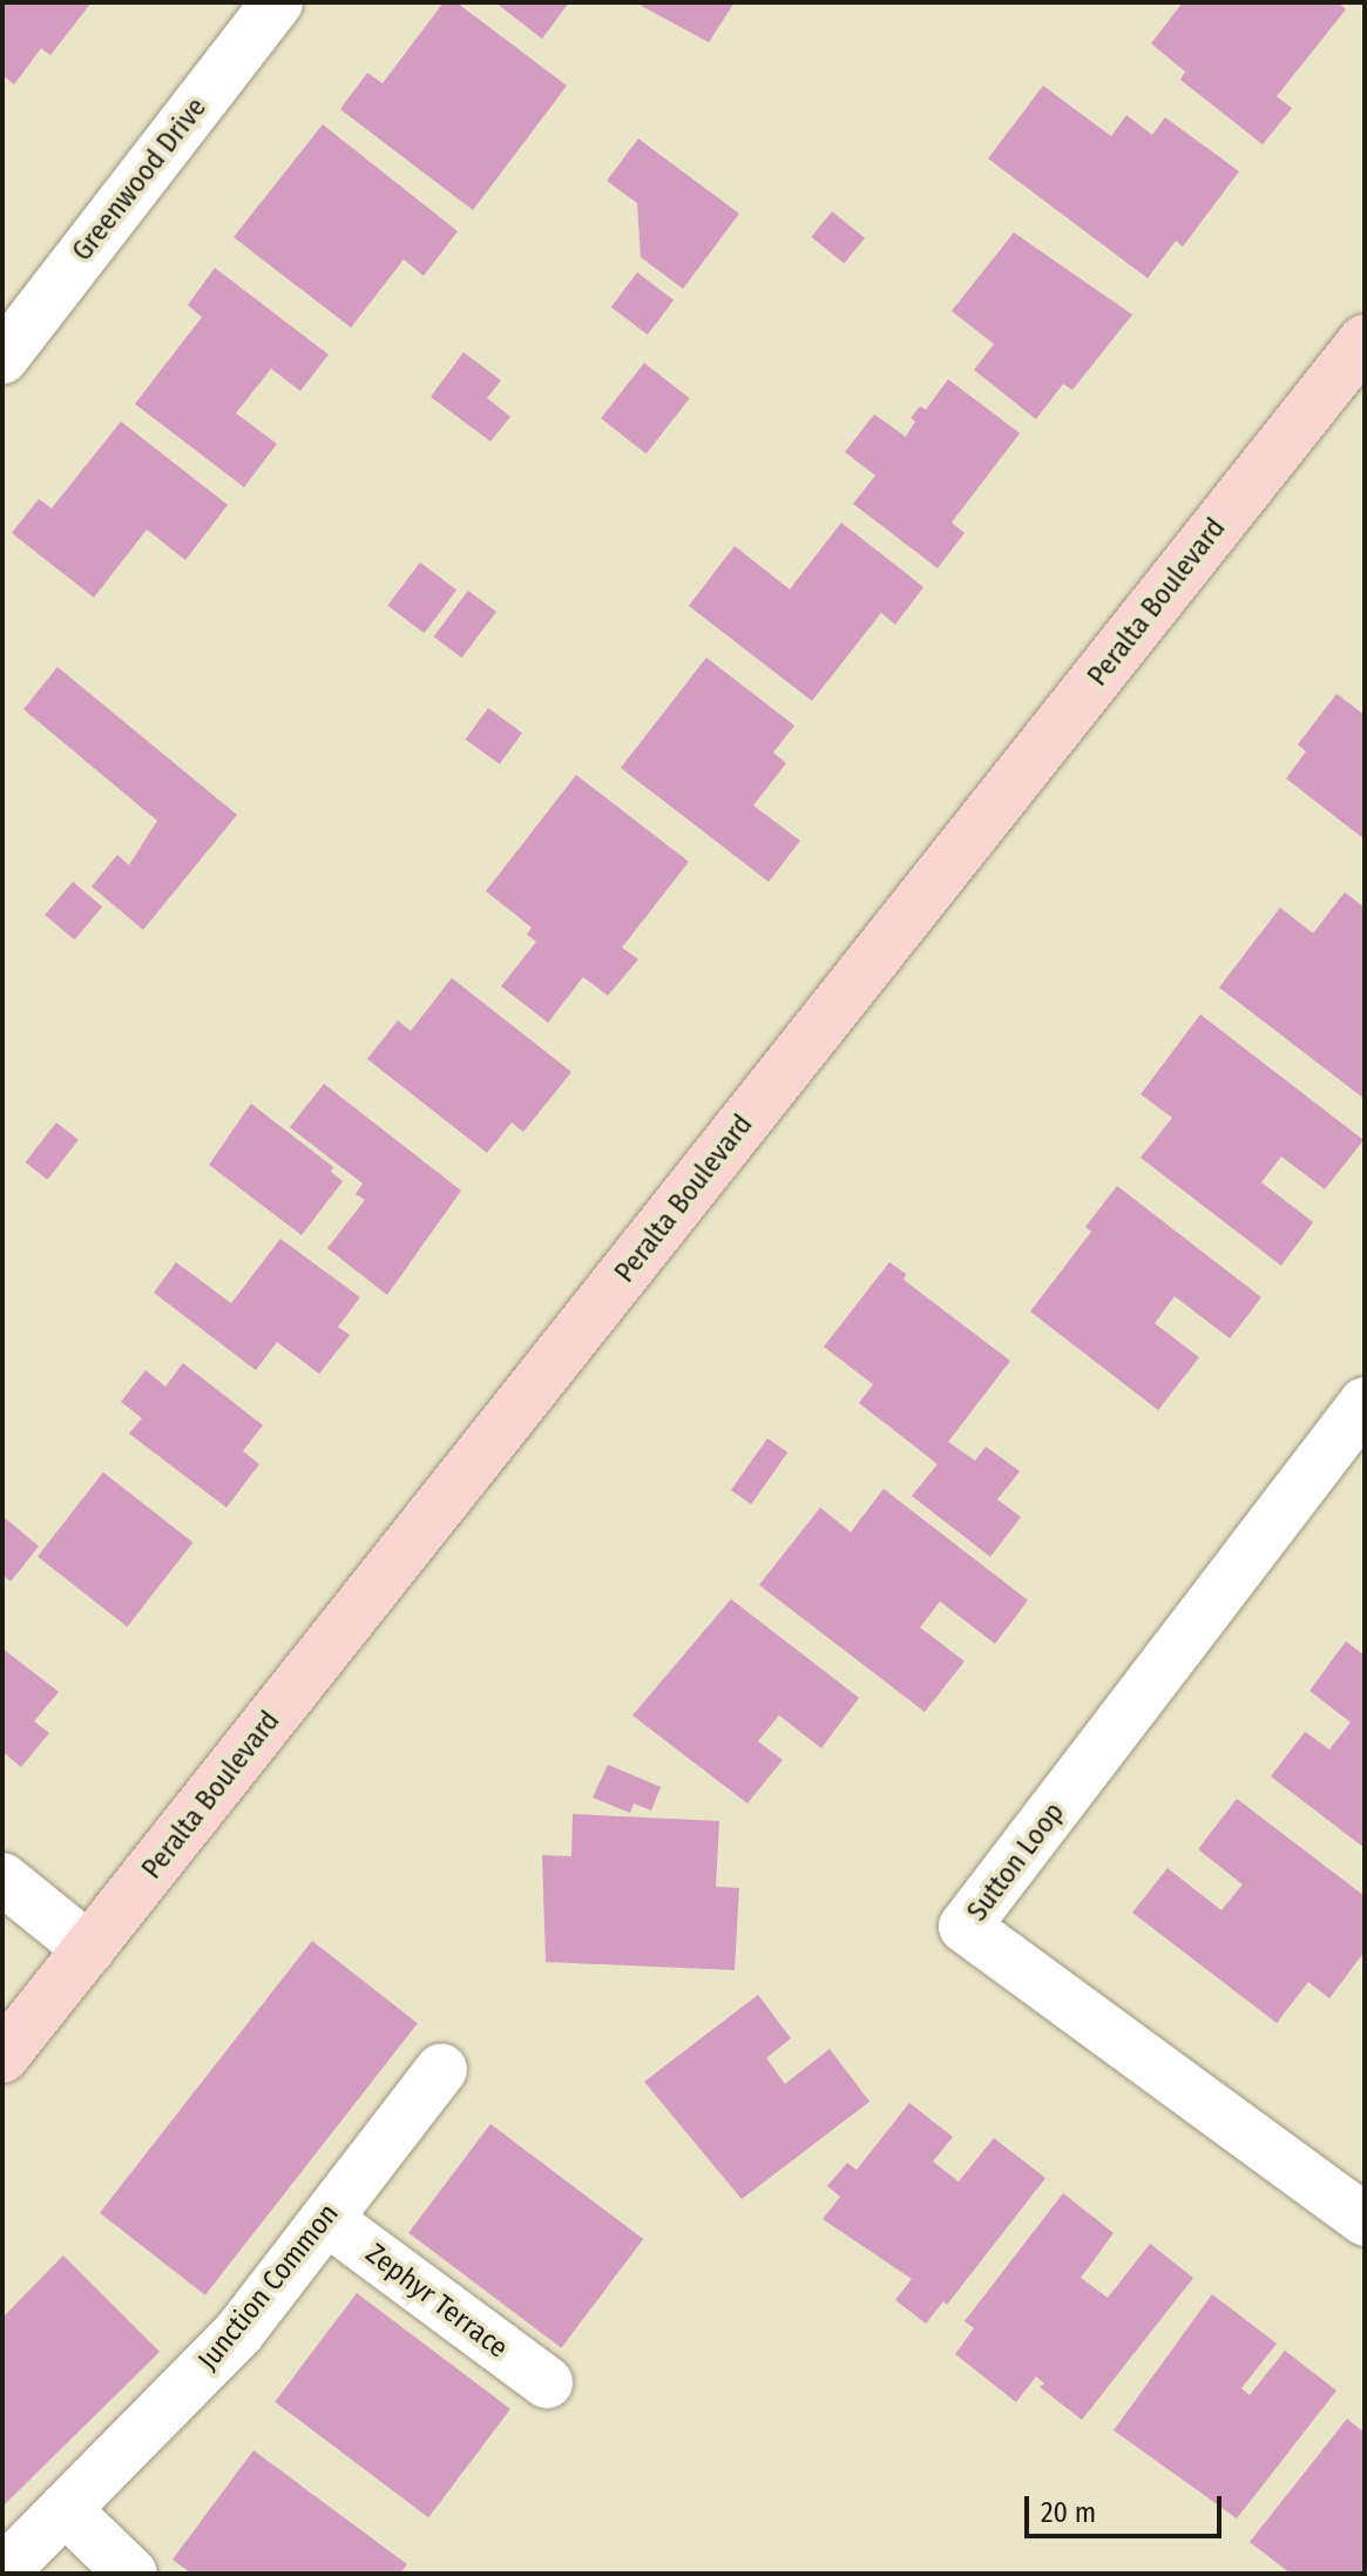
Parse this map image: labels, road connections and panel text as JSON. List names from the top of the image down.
{
  "streets": {
    "main road": ["Peralta Boulevard"],
    "street": [
      "Greenwood Drive",
      "Sutton Loop",
      "Junction Common",
      "Zephyr Terrace"
    ]
  },
  "crossings": [
    ["Junction Common", "Zephyr Terrace"]
  ],
  "scale_bar": "20 m"
}
